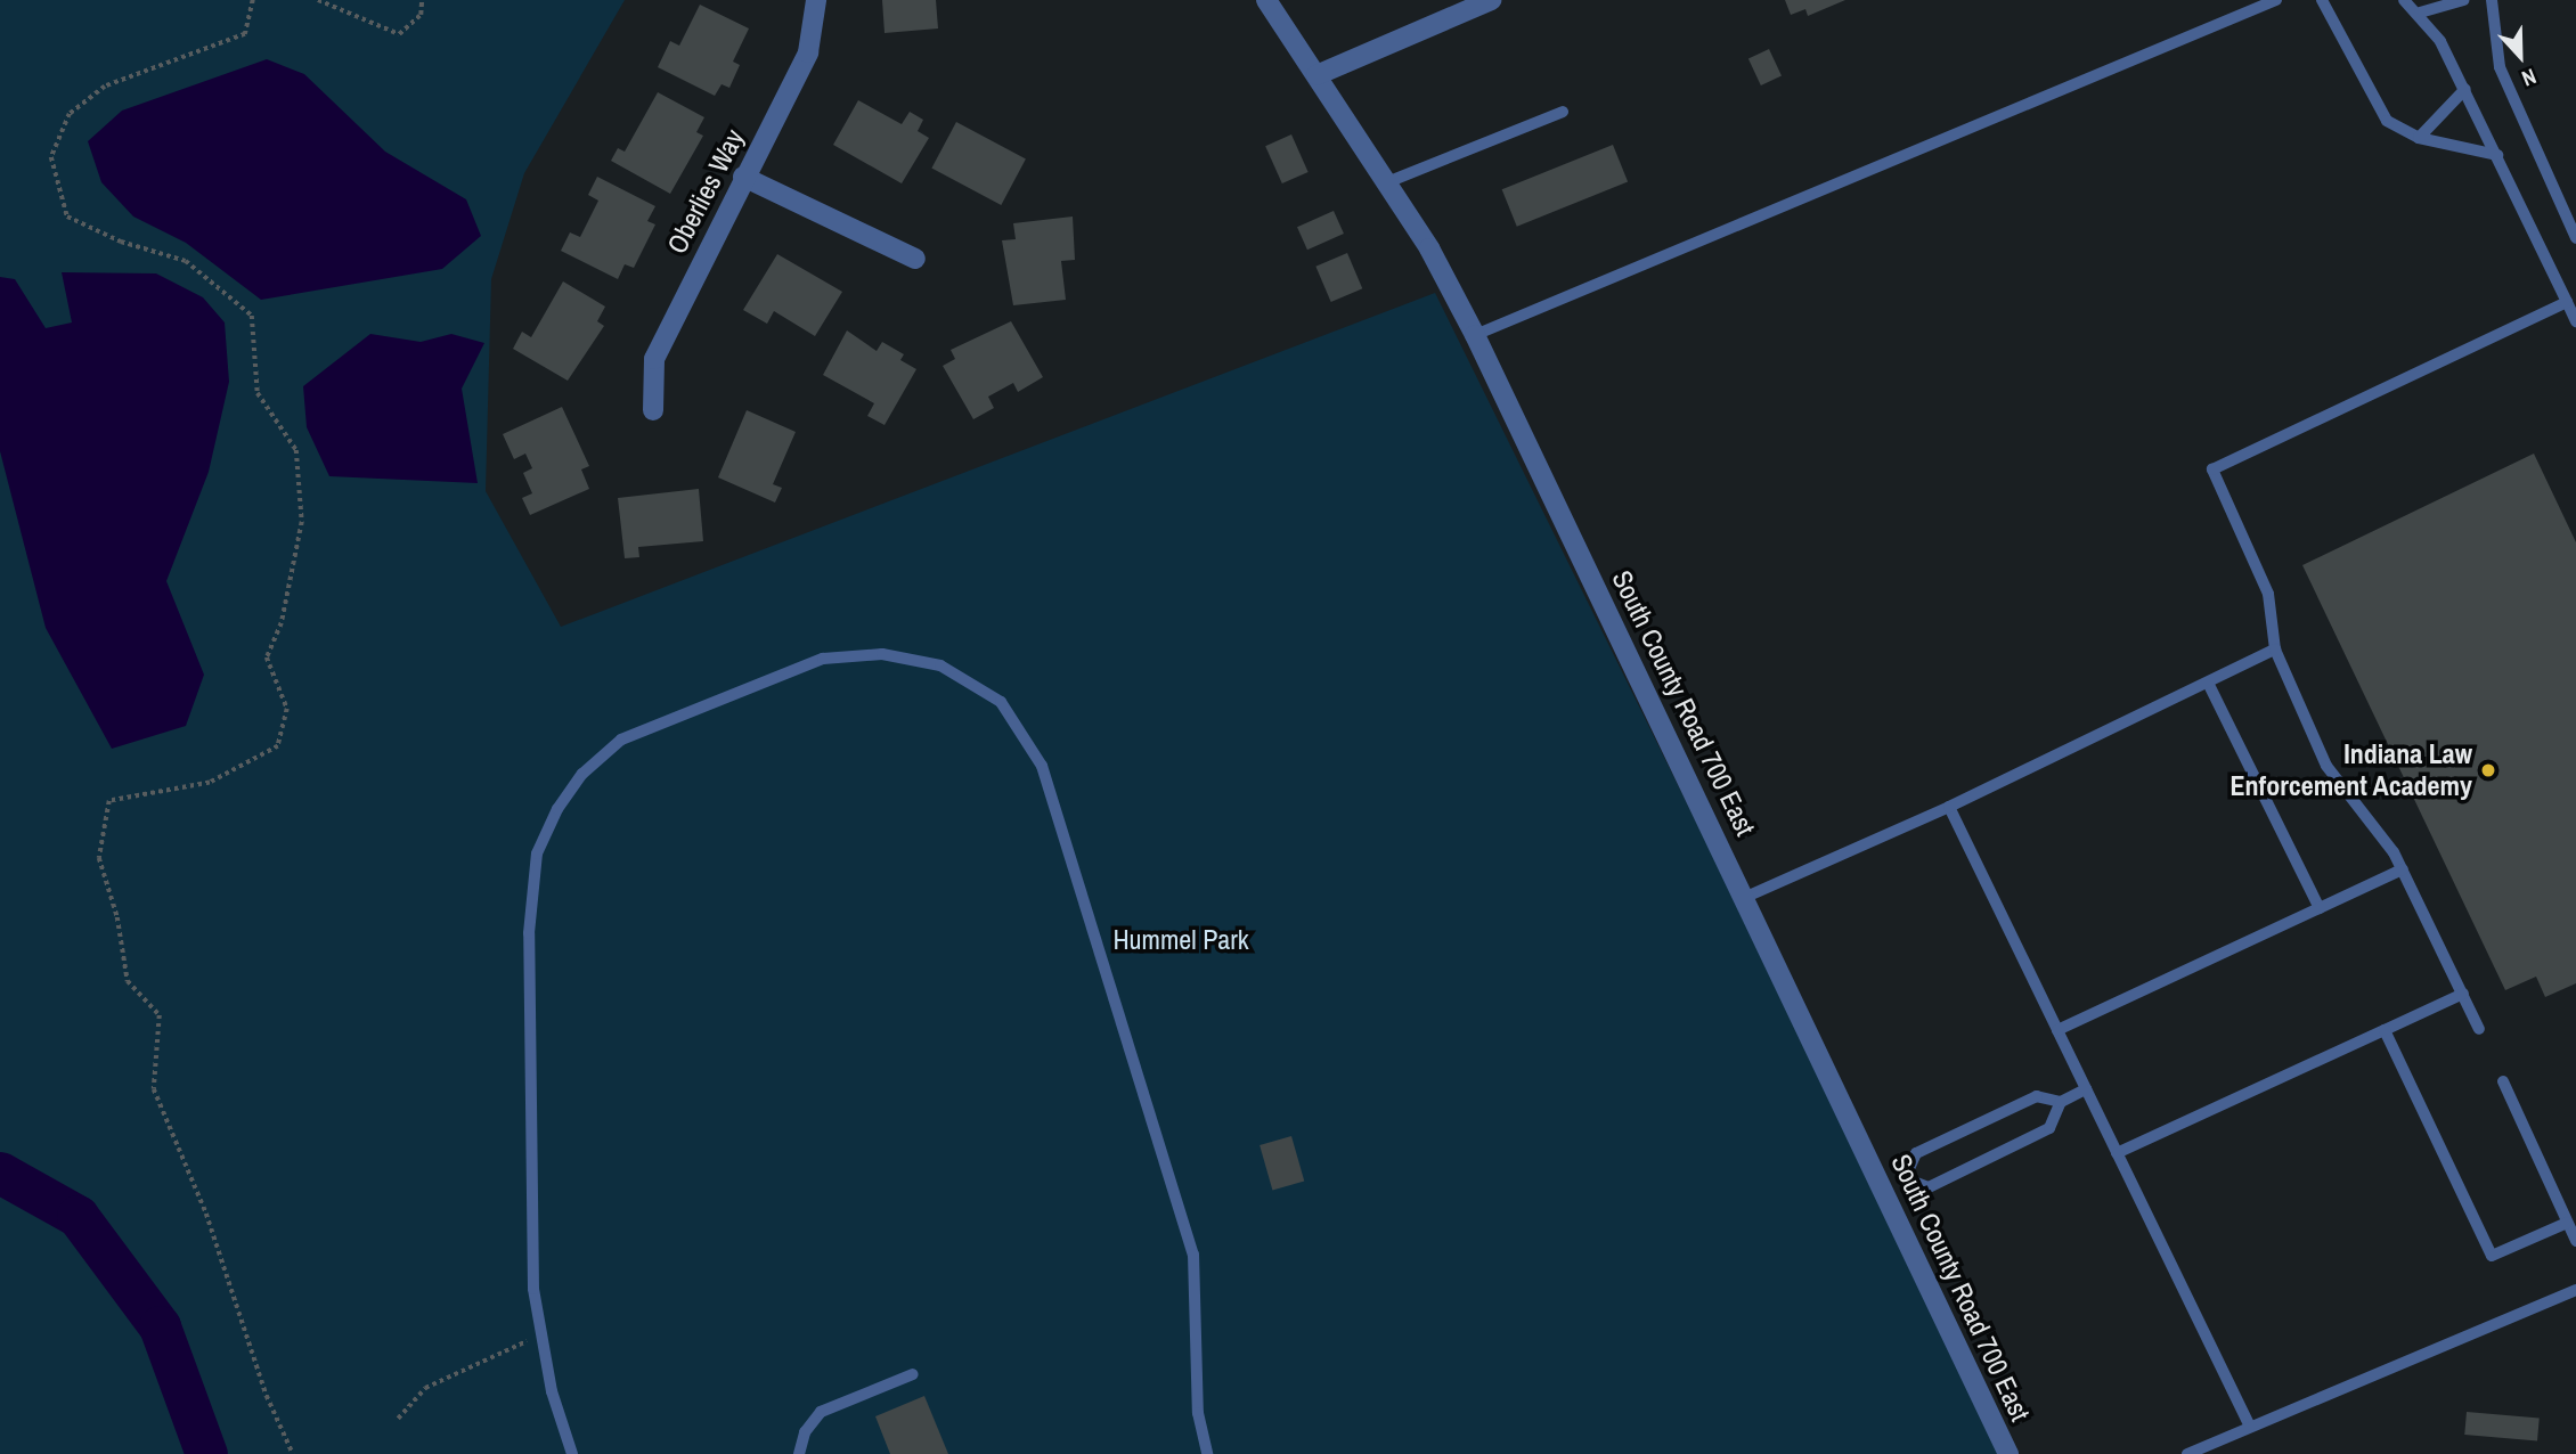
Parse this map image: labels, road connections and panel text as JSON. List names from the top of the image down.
{
  "streets": {
    "street": ["Oberlies Way", "South County Road 700 East"]
  },
  "parks": ["Hummel Park"],
  "places": ["Indiana Law Enforcement Academy"],
  "north": "bottom"
}
